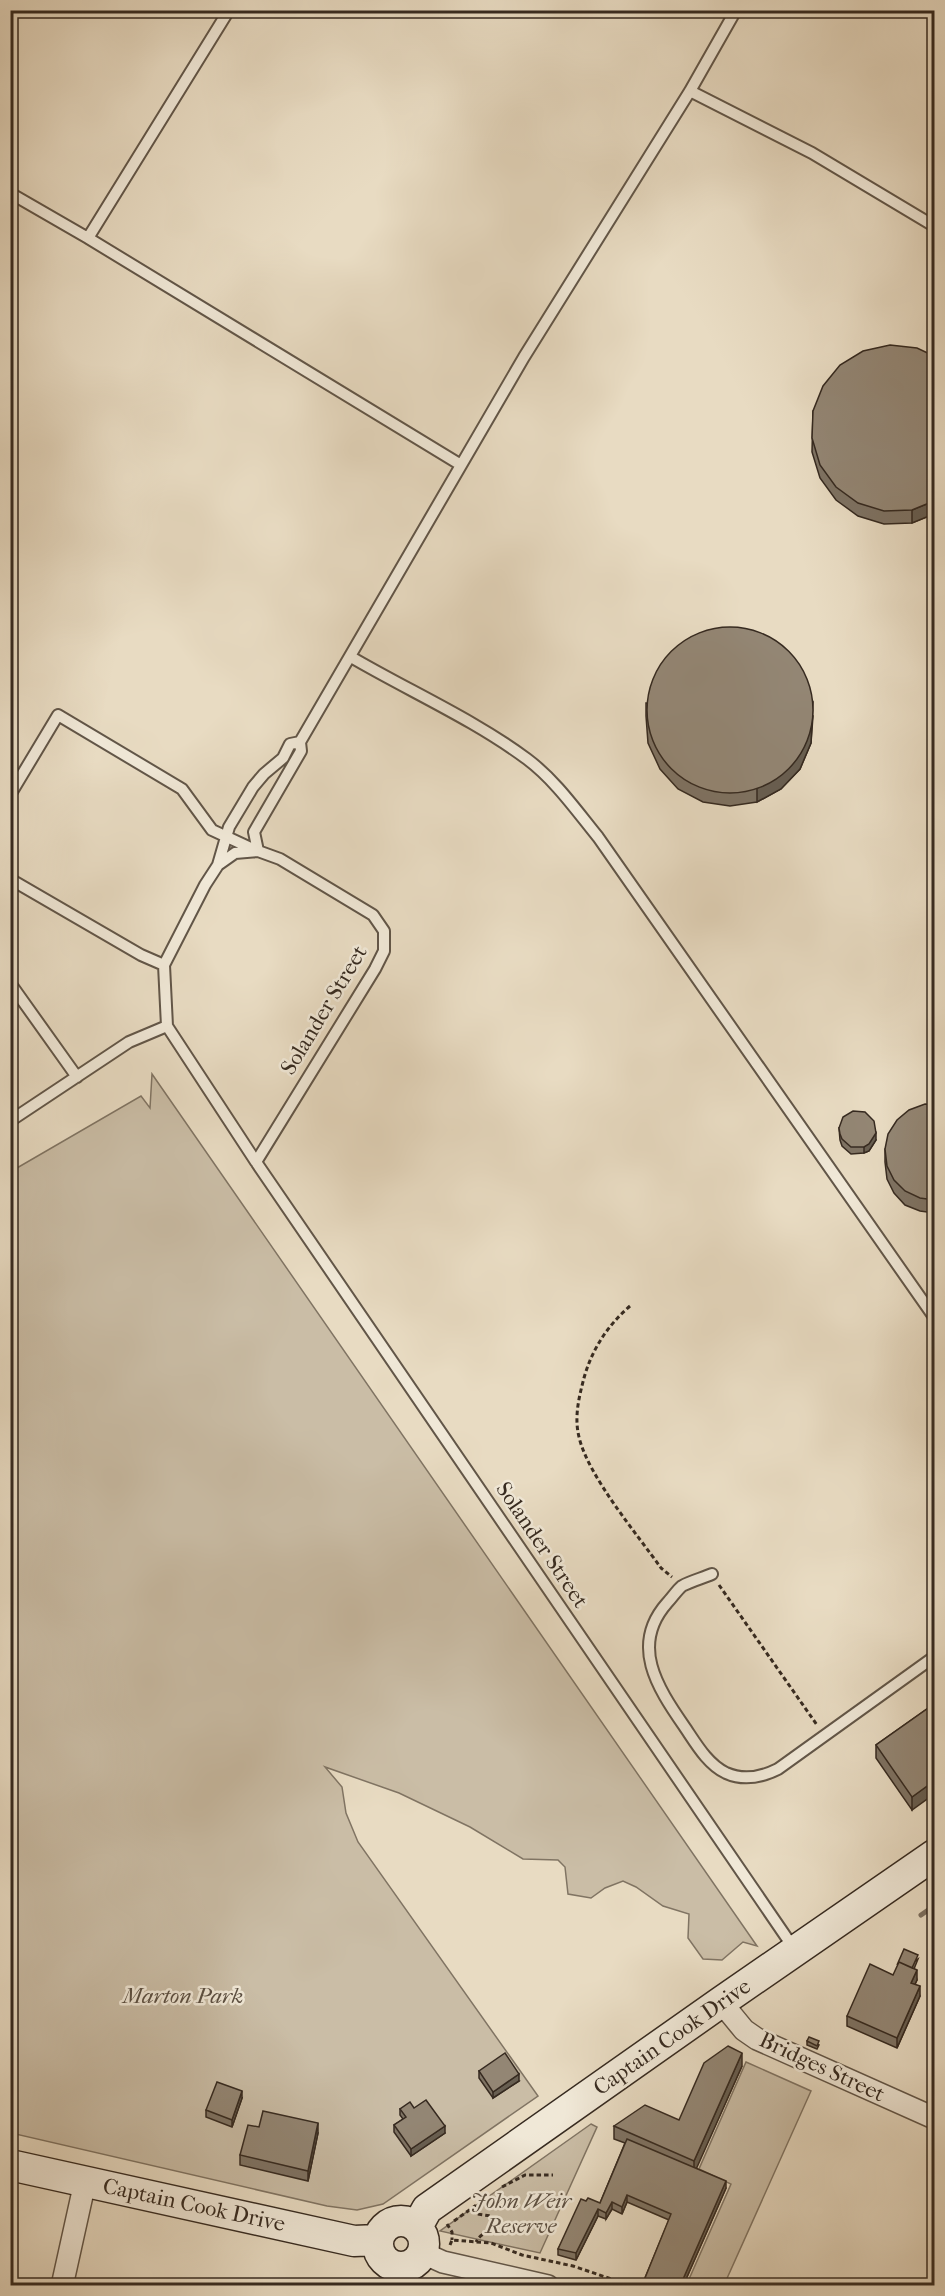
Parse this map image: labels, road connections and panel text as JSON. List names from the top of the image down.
{
  "streets": {
    "main road": ["Captain Cook Drive"],
    "street": ["Bridges Street"],
    "lane": ["Solander Street"]
  },
  "crossings": [
    ["Solander Street", "Captain Cook Drive"],
    ["Captain Cook Drive", "Bridges Street"]
  ],
  "parks": ["Marton Park", "John Weir Reserve"]
}
